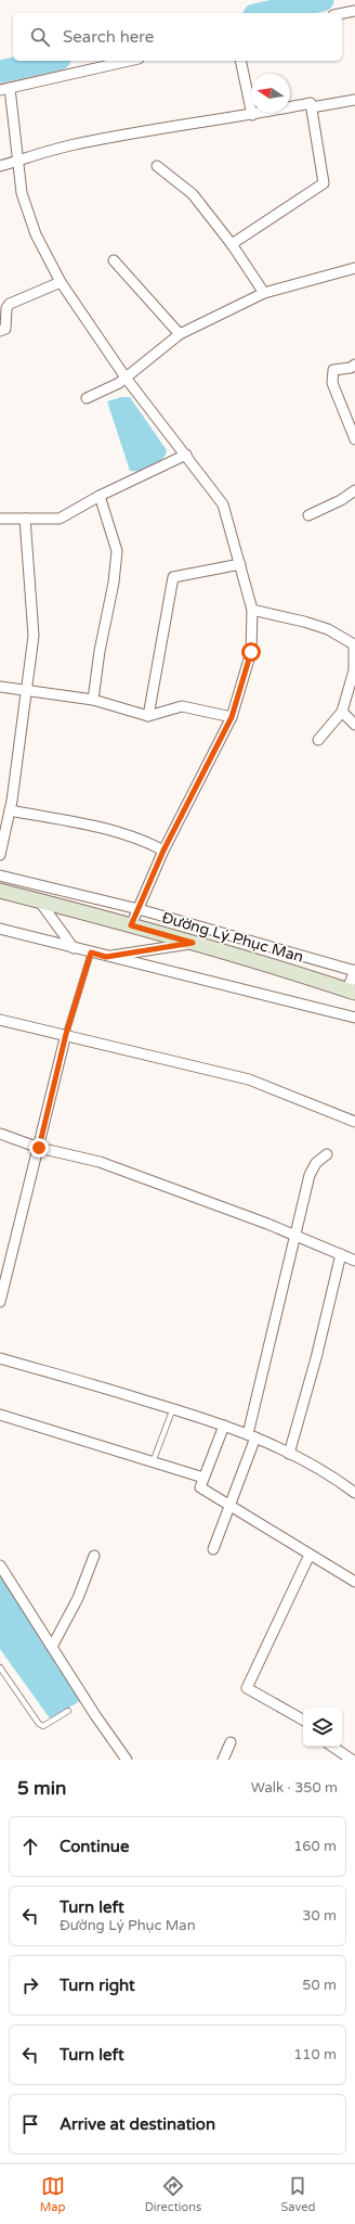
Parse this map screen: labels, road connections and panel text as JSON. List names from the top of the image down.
{
  "streets": {
    "main road": ["Đường Lý Phục Man"]
  },
  "north": "left",
  "page": {
    "search": "Search here",
    "heading": ["5 min", "Walk · 350 m"],
    "list": [
      ["Continue", "160 m"],
      ["Turn left", "Đường Lý Phục Man", "30 m"],
      ["Turn right", "50 m"],
      ["Turn left", "110 m"],
      "Arrive at destination"
    ],
    "nav": ["Map", "Directions", "Saved"]
  }
}
